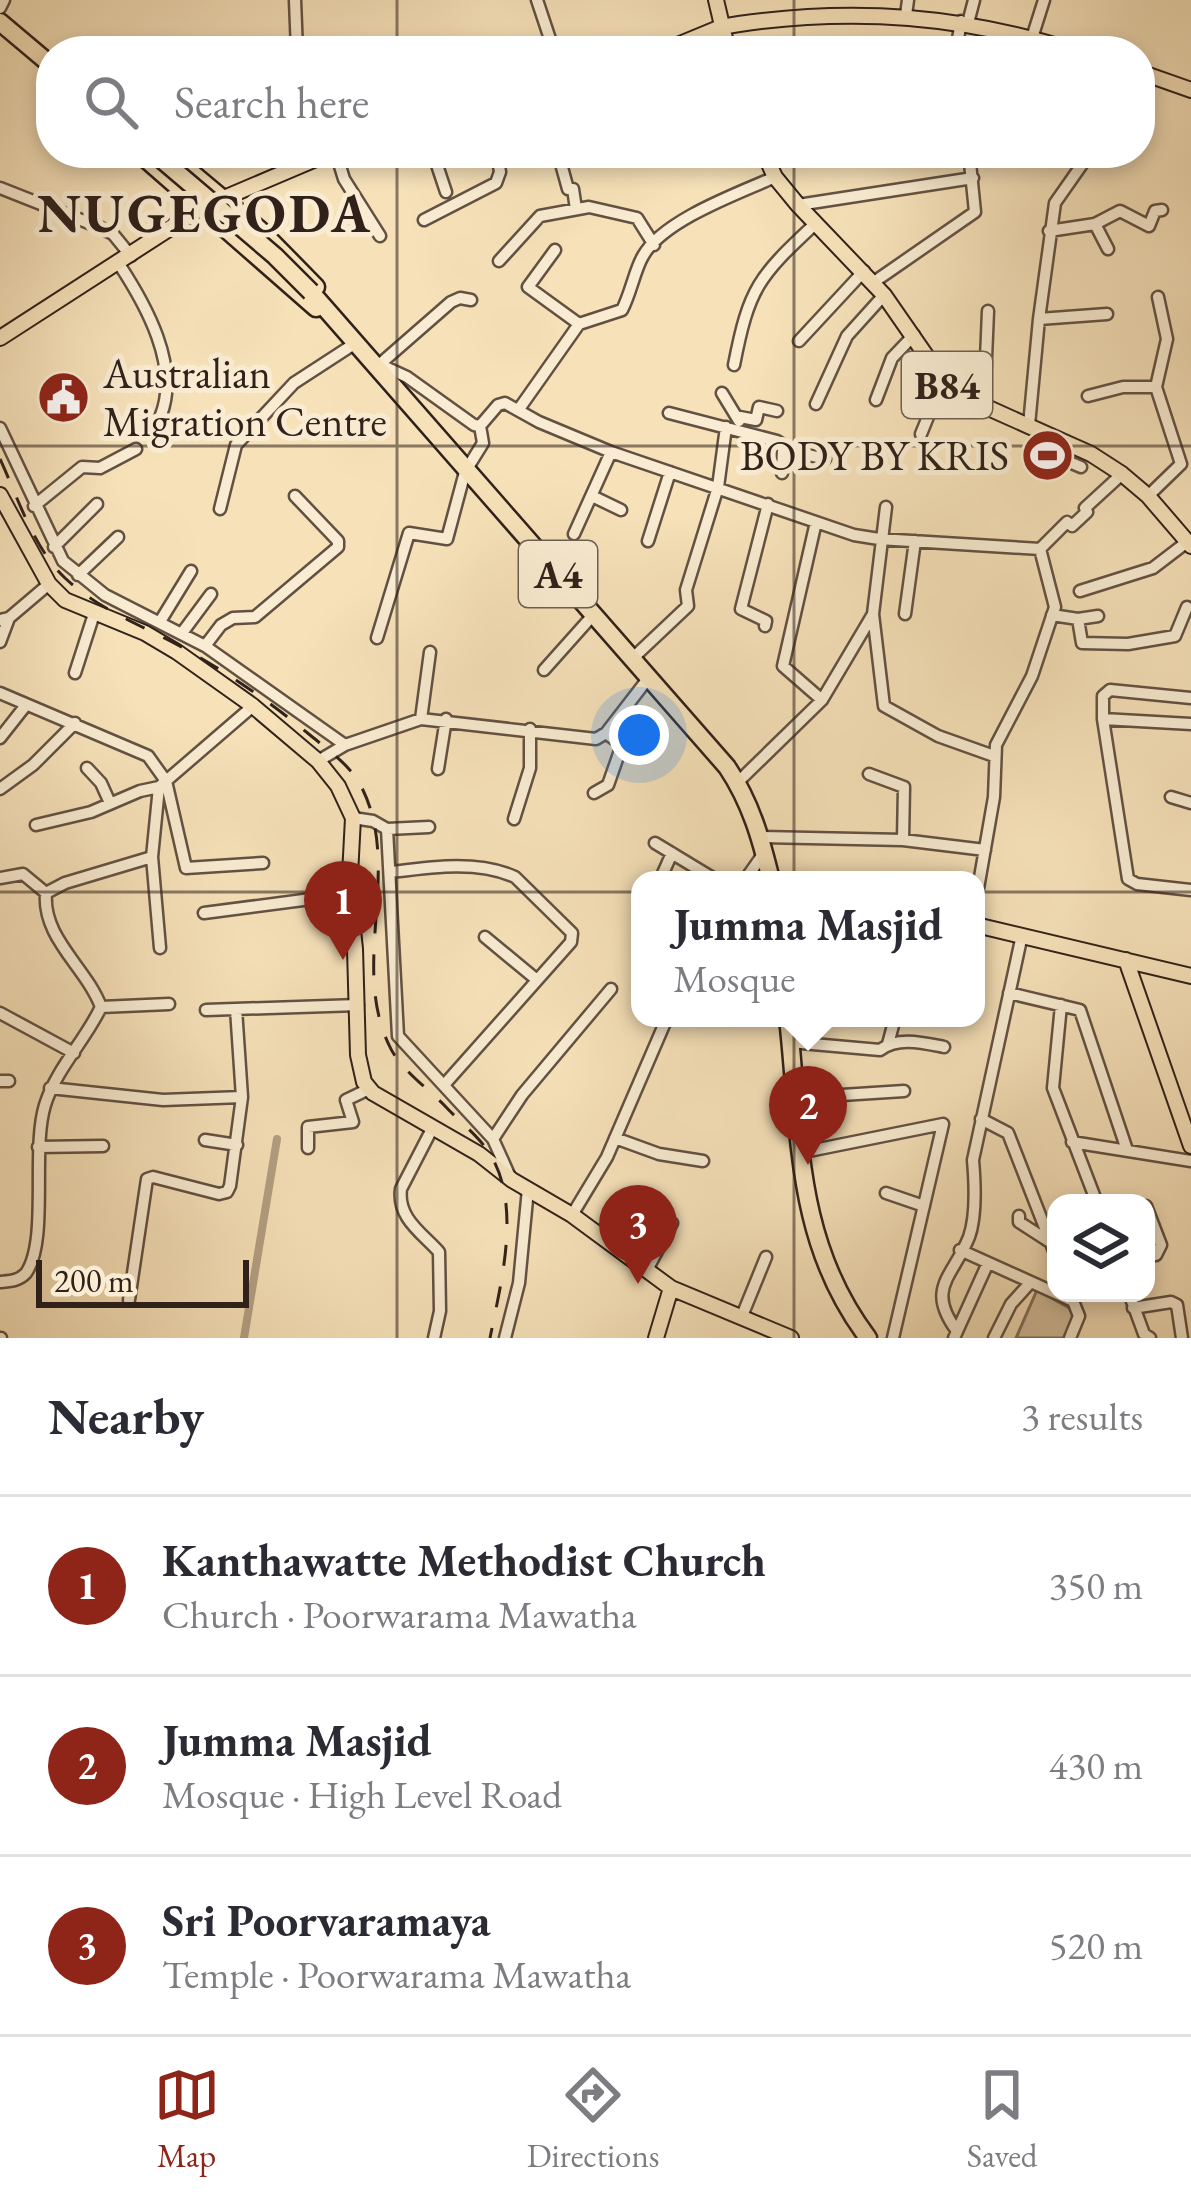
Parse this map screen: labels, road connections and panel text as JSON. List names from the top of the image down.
{
  "streets": {
    "highway": ["A4"],
    "main road": ["B84"]
  },
  "districts": ["NUGEGODA"],
  "places": {
    "public building": ["Australian Migration Centre"],
    "sports": ["BODY BY KRIS"]
  },
  "scale_bar": "200 m",
  "page": {
    "search": "Search here",
    "pins": ["1", "2", "3"],
    "popup": ["Jumma Masjid", "Mosque"],
    "scale": "200 m",
    "heading": ["Nearby", "3 results"],
    "list": [
      {
        "mark": "1",
        "name": "Kanthawatte Methodist Church",
        "note": "Church · Poorwarama Mawatha",
        "value": "350 m"
      },
      {
        "mark": "2",
        "name": "Jumma Masjid",
        "note": "Mosque · High Level Road",
        "value": "430 m"
      },
      {
        "mark": "3",
        "name": "Sri Poorvaramaya",
        "note": "Temple · Poorwarama Mawatha",
        "value": "520 m"
      }
    ],
    "nav": ["Map", "Directions", "Saved"]
  }
}
